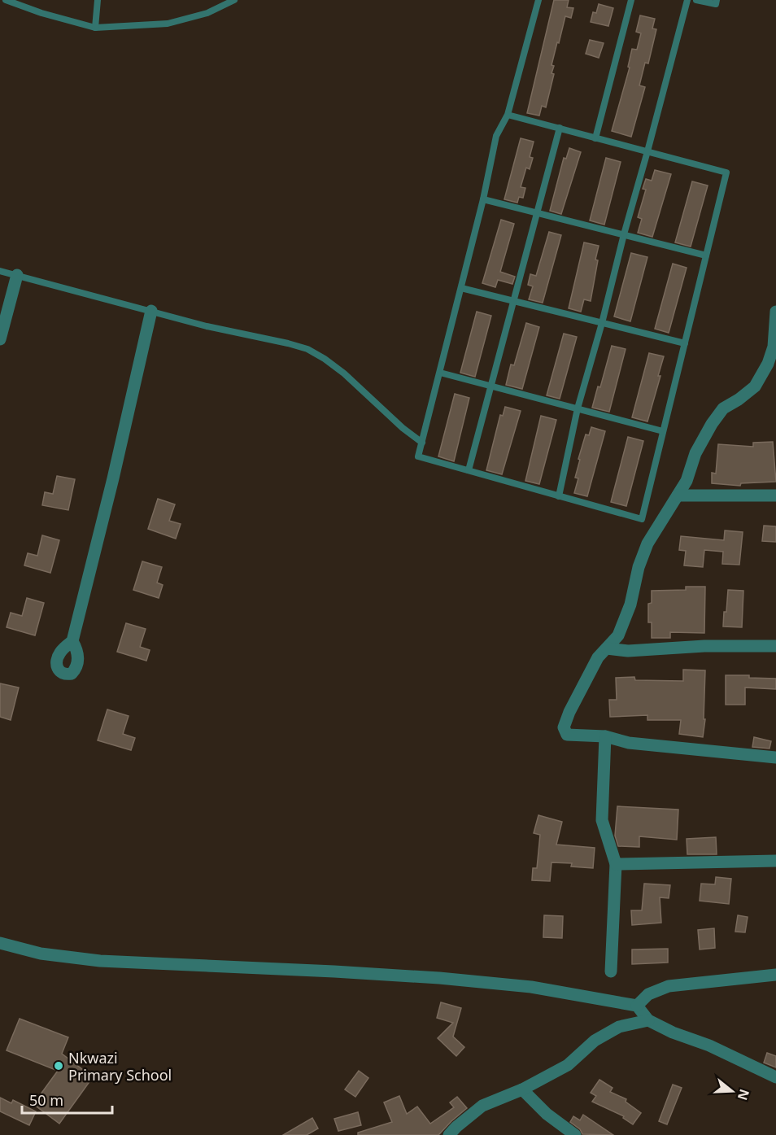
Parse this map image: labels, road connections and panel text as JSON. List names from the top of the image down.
{
  "places": ["Nkwazi Primary School"],
  "scale_bar": "50 m",
  "north": "right"
}
